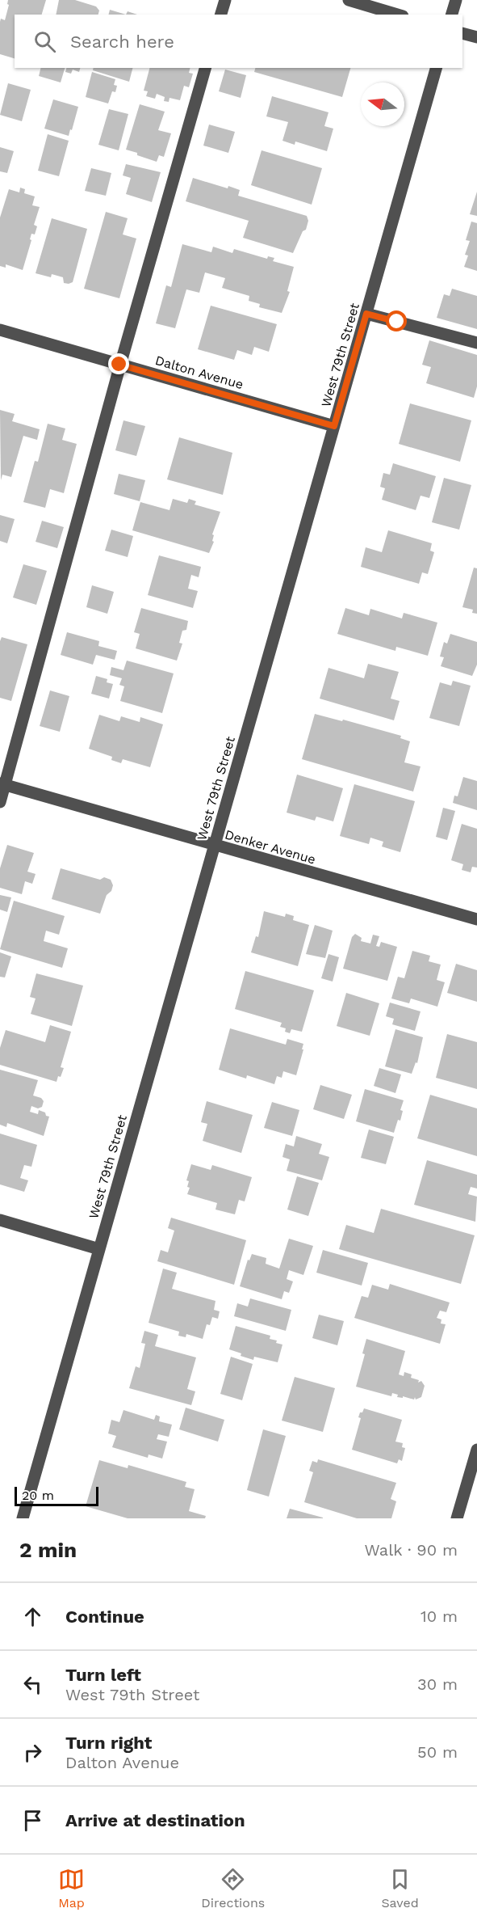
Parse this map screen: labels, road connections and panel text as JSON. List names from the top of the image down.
{
  "streets": {
    "street": ["West 79th Street", "Dalton Avenue", "Denker Avenue"]
  },
  "crossings": [
    ["West 79th Street", "Dalton Avenue"],
    ["West 79th Street", "Denker Avenue"]
  ],
  "scale_bar": "20 m",
  "north": "left",
  "page": {
    "search": "Search here",
    "scale": "20 m",
    "heading": ["2 min", "Walk · 90 m"],
    "list": [
      ["Continue", "10 m"],
      ["Turn left", "West 79th Street", "30 m"],
      ["Turn right", "Dalton Avenue", "50 m"],
      "Arrive at destination"
    ],
    "nav": ["Map", "Directions", "Saved"]
  }
}
